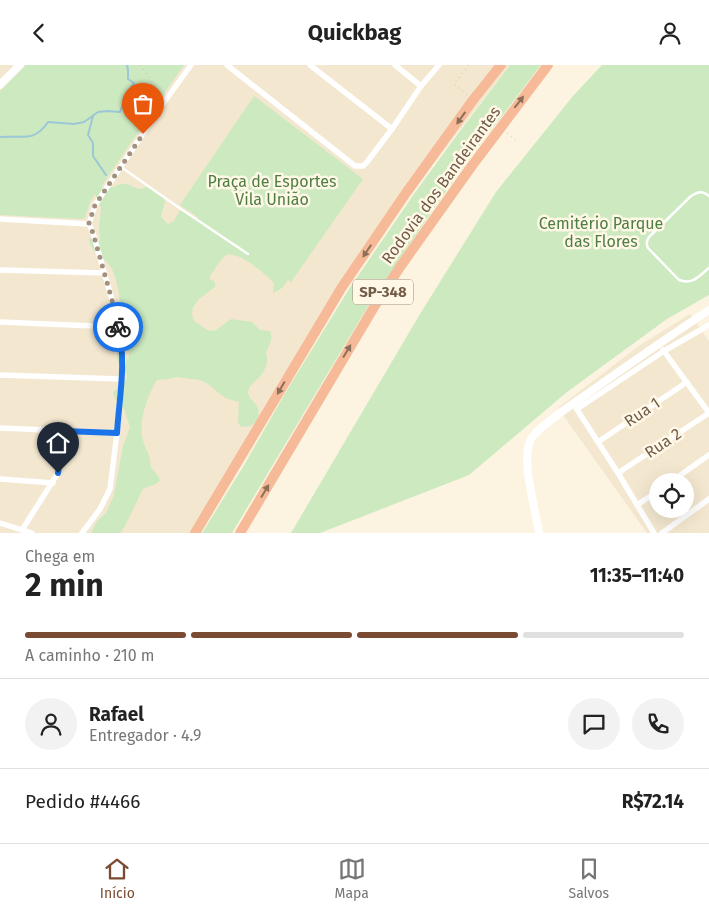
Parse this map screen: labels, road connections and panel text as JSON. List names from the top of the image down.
{
  "streets": {
    "highway": ["Rodovia dos Bandeirantes", "SP-348"],
    "street": ["Rua 1", "Rua 2"]
  },
  "parks": ["Praça de Esportes Vila União", "Cemitério Parque das Flores"],
  "page": {
    "header": "Quickbag",
    "heading": ["2 min", "Chega em", "11:35–11:40"],
    "panel": [
      "Rafael",
      "Entregador · 4.9",
      "Pedido #4466",
      "R$72.14"
    ],
    "bar": "A caminho · 210 m",
    "tabs": ["Início", "Mapa", "Salvos"]
  }
}
